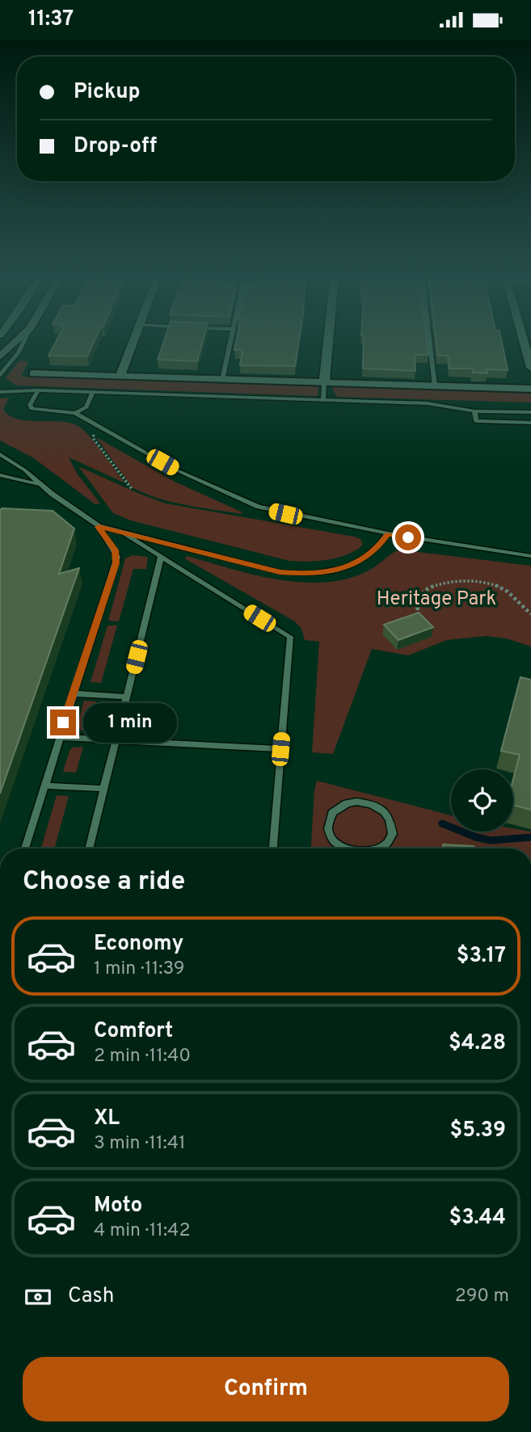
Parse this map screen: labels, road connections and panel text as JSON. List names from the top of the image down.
{
  "parks": ["Heritage Park"],
  "page": {
    "status": "11:37",
    "banner": ["Pickup", "Drop-off"],
    "bubble": "1 min",
    "heading": "Choose a ride",
    "list": [
      {
        "name": "Economy",
        "note": "1 min · 11:39",
        "value": "$3.17"
      },
      {
        "name": "Comfort",
        "note": "2 min · 11:40",
        "value": "$4.28"
      },
      {
        "name": "XL",
        "note": "3 min · 11:41",
        "value": "$5.39"
      },
      {
        "name": "Moto",
        "note": "4 min · 11:42",
        "value": "$3.44"
      }
    ],
    "pay": ["Cash", "290 m"],
    "buttons": "Confirm"
  }
}
